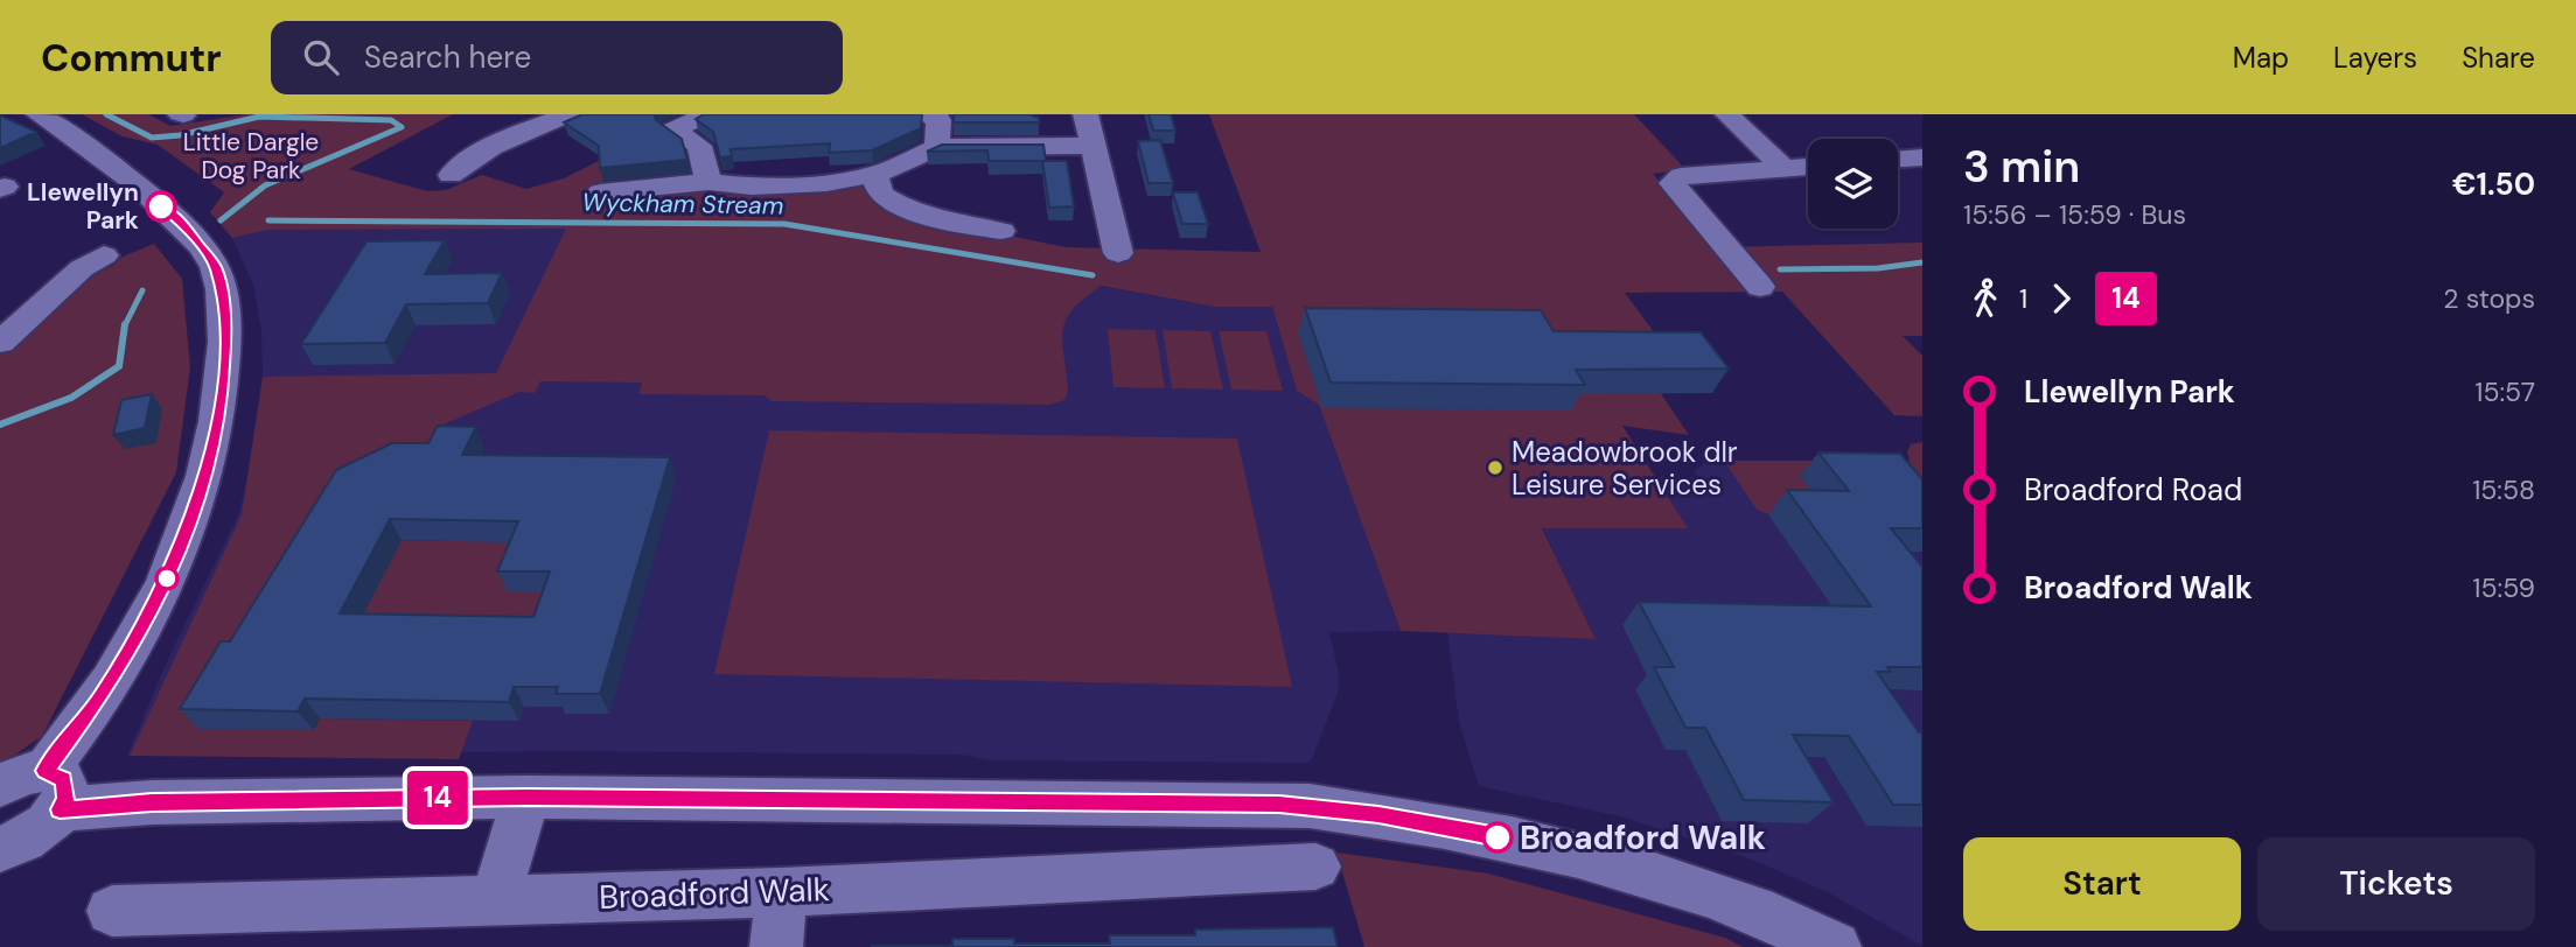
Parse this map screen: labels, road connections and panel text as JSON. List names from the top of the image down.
{
  "streets": {
    "street": ["Broadford Walk"]
  },
  "water": ["Wyckham Stream"],
  "parks": ["Little Dargle Dog Park"],
  "places": ["Llewellyn Park", "Meadowbrook dlr Leisure Services", "Broadford Walk"],
  "lines": ["bus line 14"],
  "page": {
    "header": "Commutr",
    "search": "Search here",
    "nav": ["Map", "Layers", "Share"],
    "on_map": "14",
    "heading": ["3 min", "15:56 – 15:59 · Bus", "€1.50"],
    "legs": ["1", "14", "2 stops"],
    "list": [
      {
        "name": "Llewellyn Park",
        "value": "15:57"
      },
      {
        "name": "Broadford Road",
        "value": "15:58"
      },
      {
        "name": "Broadford Walk",
        "value": "15:59"
      }
    ],
    "buttons": ["Start", "Tickets"]
  }
}
